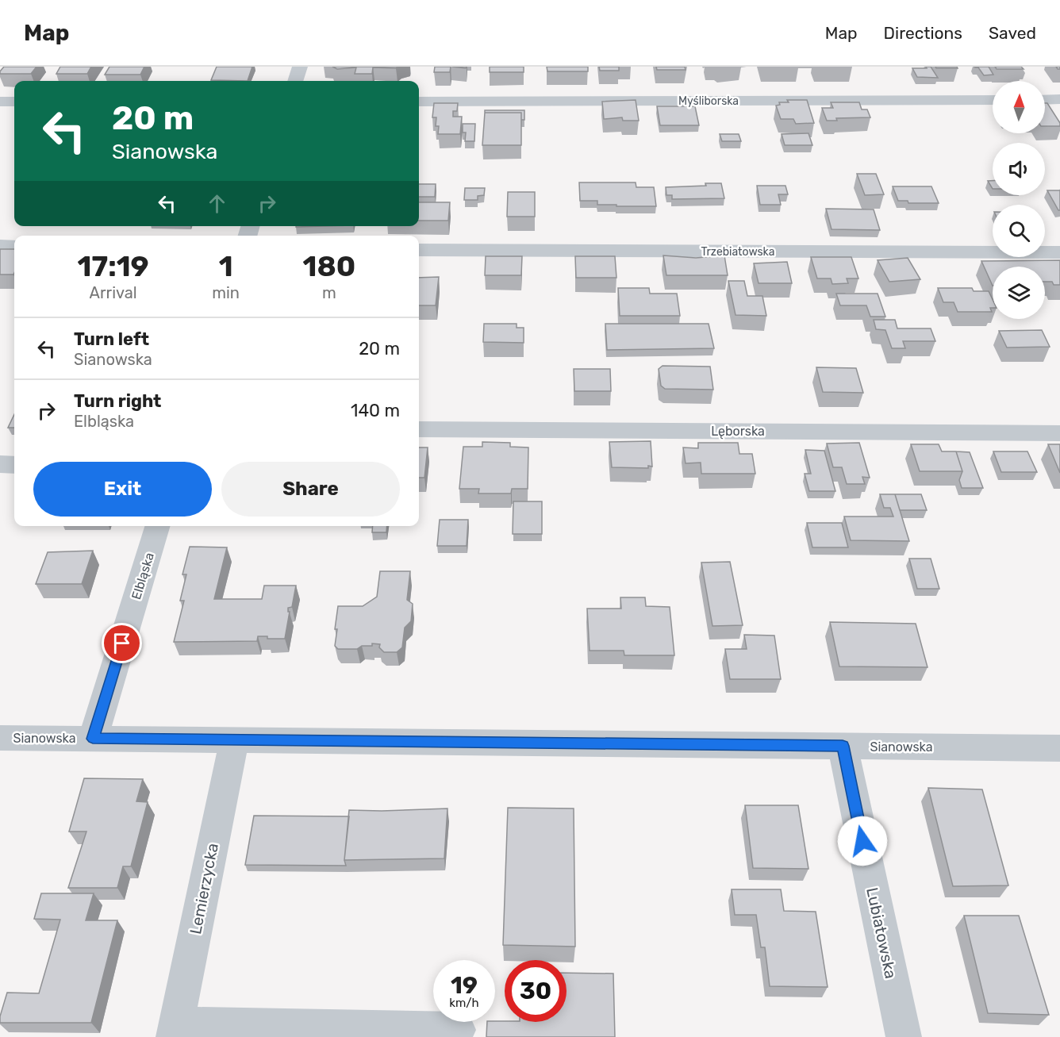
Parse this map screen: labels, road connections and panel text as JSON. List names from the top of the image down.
{
  "streets": {
    "street": [
      "Myśliborska",
      "Trzebiatowska",
      "Lęborska",
      "Elbląska",
      "Sianowska",
      "Lemierzycka",
      "Lubiatowska"
    ]
  },
  "crossings": [
    ["Elbląska", "Sianowska"],
    ["Sianowska", "Lemierzycka"],
    ["Sianowska", "Lubiatowska"]
  ],
  "north": "top",
  "page": {
    "header": "Map",
    "nav": ["Map", "Directions", "Saved"],
    "turn": ["20 m", "Sianowska"],
    "eta": [
      "17:19",
      "Arrival",
      "1",
      "min",
      "180",
      "m"
    ],
    "list": [
      {
        "name": "Turn left",
        "note": "Sianowska",
        "value": "20 m"
      },
      {
        "name": "Turn right",
        "note": "Elbląska",
        "value": "140 m"
      }
    ],
    "buttons": ["Exit", "Share"],
    "speed": "19 km/h",
    "limit": "30"
  }
}
